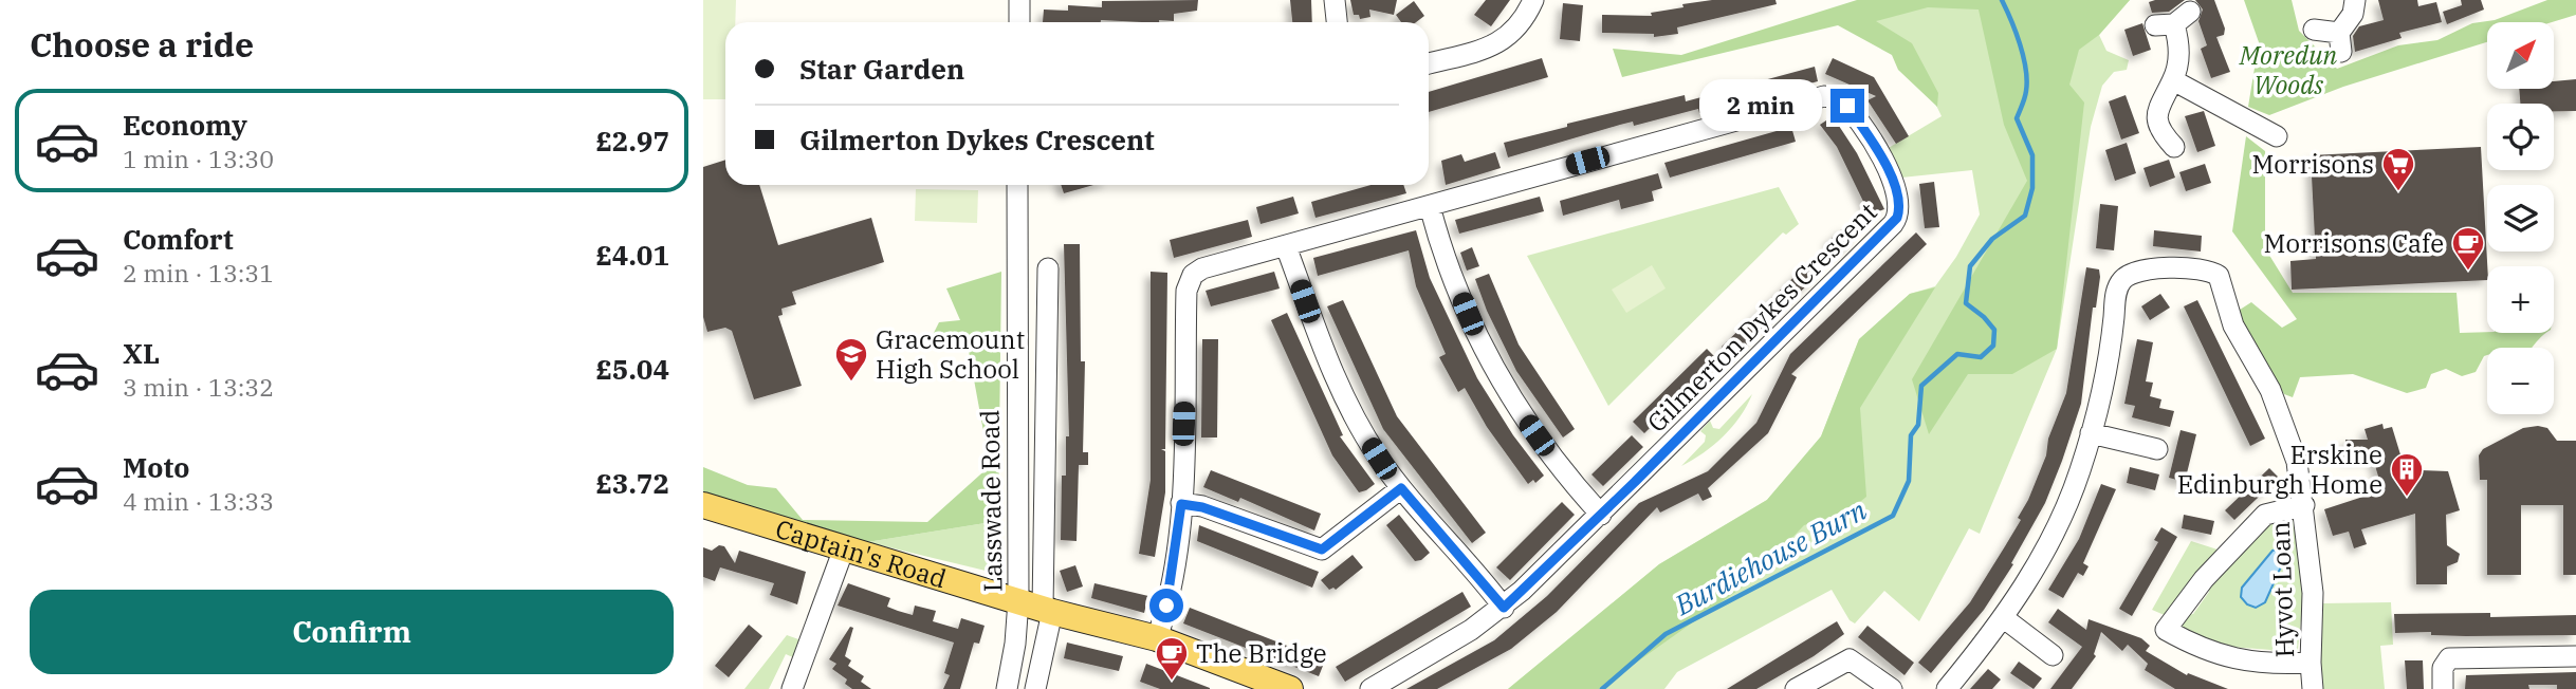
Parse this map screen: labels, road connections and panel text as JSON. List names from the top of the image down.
{
  "streets": {
    "main road": ["Captain's Road"],
    "street": ["Gilmerton Dykes Crescent", "Lasswade Road", "Hyvot Loan"]
  },
  "crossings": [
    ["Gilmerton Dykes Crescent", "Captain's Road"],
    ["Lasswade Road", "Captain's Road"]
  ],
  "water": ["Burdiehouse Burn"],
  "parks": ["Moredun Woods"],
  "places": {
    "supermarket": ["Morrisons"],
    "cafe": ["Morrisons Cafe", "The Bridge"],
    "school or university": ["Gracemount High School"],
    "building": ["Erskine Edinburgh Home"]
  },
  "north": "top right",
  "page": {
    "heading": "Choose a ride",
    "map_buttons": ["+", "−"],
    "banner": ["Star Garden", "Gilmerton Dykes Crescent"],
    "bubble": "2 min",
    "list": [
      {
        "name": "Economy",
        "note": "1 min · 13:30",
        "value": "£2.97"
      },
      {
        "name": "Comfort",
        "note": "2 min · 13:31",
        "value": "£4.01"
      },
      {
        "name": "XL",
        "note": "3 min · 13:32",
        "value": "£5.04"
      },
      {
        "name": "Moto",
        "note": "4 min · 13:33",
        "value": "£3.72"
      }
    ],
    "buttons": "Confirm"
  }
}
